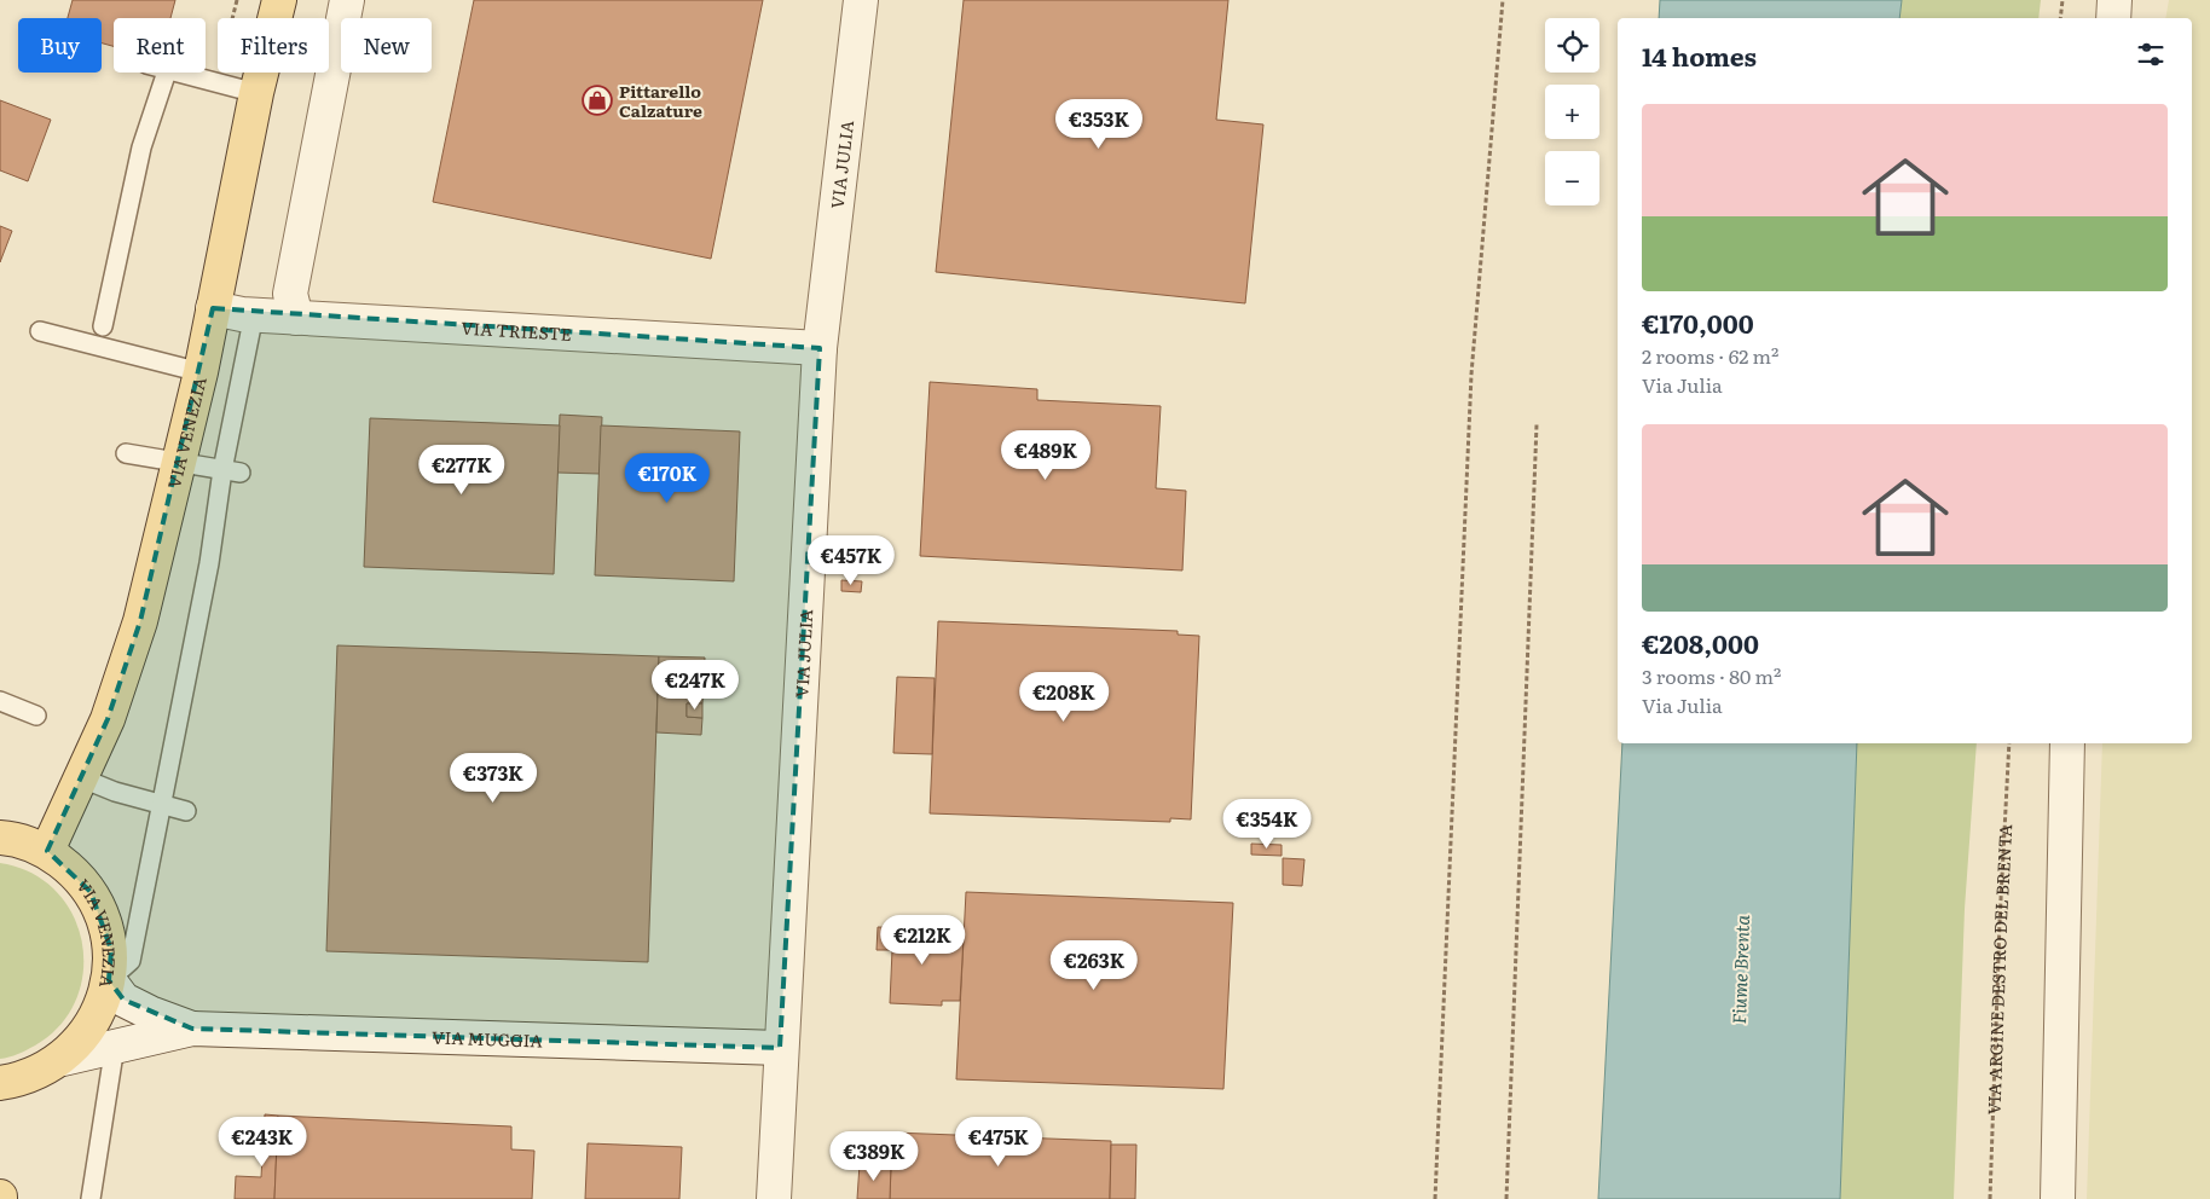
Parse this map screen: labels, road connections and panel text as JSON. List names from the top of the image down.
{
  "streets": {
    "main road": ["VIA VENEZIA"],
    "street": ["VIA JULIA", "VIA TRIESTE", "VIA MUGGIA"],
    "path": ["VIA ARGINE DESTRO DEL BRENTA"]
  },
  "crossings": [
    ["VIA JULIA", "VIA TRIESTE"],
    ["VIA JULIA", "VIA MUGGIA"],
    ["VIA TRIESTE", "VIA VENEZIA"],
    ["VIA VENEZIA", "VIA MUGGIA"]
  ],
  "water": ["Fiume Brenta"],
  "places": {
    "shop": ["Pittarello Calzature"]
  },
  "page": {
    "map_buttons": ["+", "−"],
    "chip": [
      "Buy",
      "Rent",
      "Filters",
      "New"
    ],
    "heading": "14 homes",
    "list": [
      {
        "name": "€170,000",
        "note": "2 rooms · 62 m² · Via Julia"
      },
      {
        "name": "€208,000",
        "note": "3 rooms · 80 m² · Via Julia"
      }
    ],
    "price": [
      "€353K",
      "€489K",
      "€277K",
      "€170K",
      "€457K",
      "€247K",
      "€208K",
      "€373K",
      "€354K",
      "€212K",
      "€263K",
      "€243K",
      "€475K",
      "€389K"
    ]
  }
}
